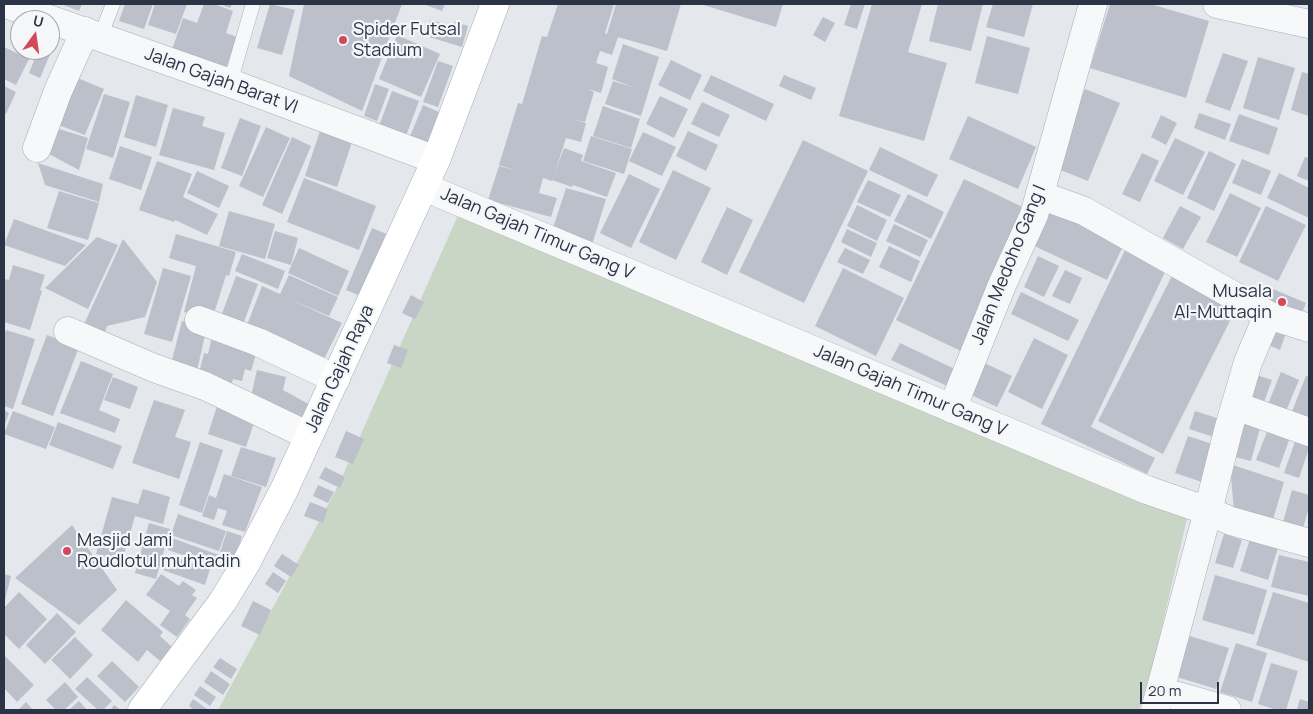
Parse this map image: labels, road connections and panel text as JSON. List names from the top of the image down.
{
  "streets": {
    "main road": ["Jalan Gajah Raya"],
    "street": ["Jalan Gajah Barat VI", "Jalan Gajah Timur Gang V", "Jalan Medoho Gang I"]
  },
  "crossings": [
    ["Jalan Gajah Barat VI", "Jalan Gajah Raya"],
    ["Jalan Gajah Timur Gang V", "Jalan Medoho Gang I"],
    ["Jalan Gajah Timur Gang V", "Jalan Gajah Raya"]
  ],
  "places": ["Spider Futsal Stadium", "Musala Al-Muttaqin", "Masjid Jami Roudlotul muhtadin"],
  "scale_bar": "20 m",
  "north": "top"
}
